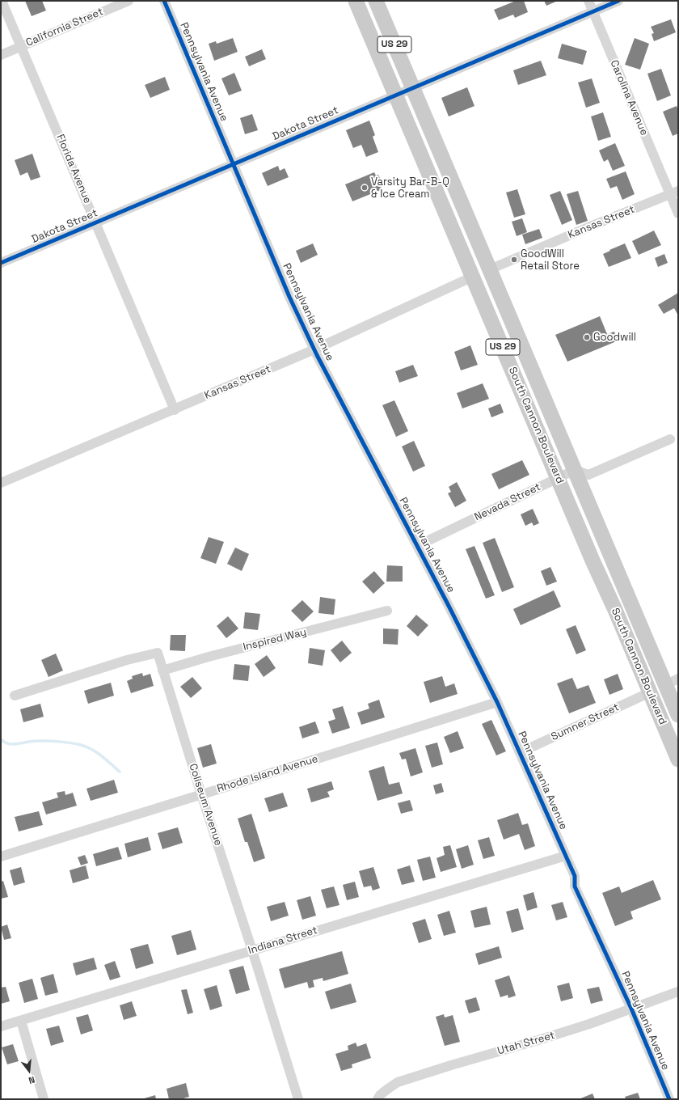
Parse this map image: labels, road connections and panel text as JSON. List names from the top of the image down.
{
  "streets": {
    "main road": ["US 29", "South Cannon Boulevard"],
    "street": [
      "California Street",
      "Pennsylvania Avenue",
      "Carolina Avenue",
      "Dakota Street",
      "Florida Avenue",
      "Kansas Street",
      "Nevada Street",
      "Inspired Way",
      "Sumner Street",
      "Rhode Island Avenue",
      "Coliseum Avenue",
      "Indiana Street",
      "Utah Street"
    ]
  },
  "crossings": [
    ["California Street", "Florida Avenue"],
    ["Pennsylvania Avenue", "Dakota Street"],
    ["Pennsylvania Avenue", "Kansas Street"],
    ["Pennsylvania Avenue", "Nevada Street"],
    ["Pennsylvania Avenue", "Sumner Street"],
    ["Pennsylvania Avenue", "Rhode Island Avenue"],
    ["Pennsylvania Avenue", "Indiana Street"],
    ["Pennsylvania Avenue", "Utah Street"],
    ["Carolina Avenue", "Dakota Street"],
    ["Carolina Avenue", "Kansas Street"],
    ["Dakota Street", "Florida Avenue"],
    ["Dakota Street", "South Cannon Boulevard"],
    ["Florida Avenue", "Kansas Street"],
    ["Kansas Street", "South Cannon Boulevard"],
    ["South Cannon Boulevard", "Nevada Street"],
    ["South Cannon Boulevard", "Sumner Street"],
    ["Inspired Way", "Coliseum Avenue"],
    ["Rhode Island Avenue", "Coliseum Avenue"],
    ["Coliseum Avenue", "Indiana Street"]
  ],
  "places": ["Varsity Bar-B-Q & Ice Cream", "GoodWill Retail Store", "Goodwill"],
  "north": "bottom"
}
